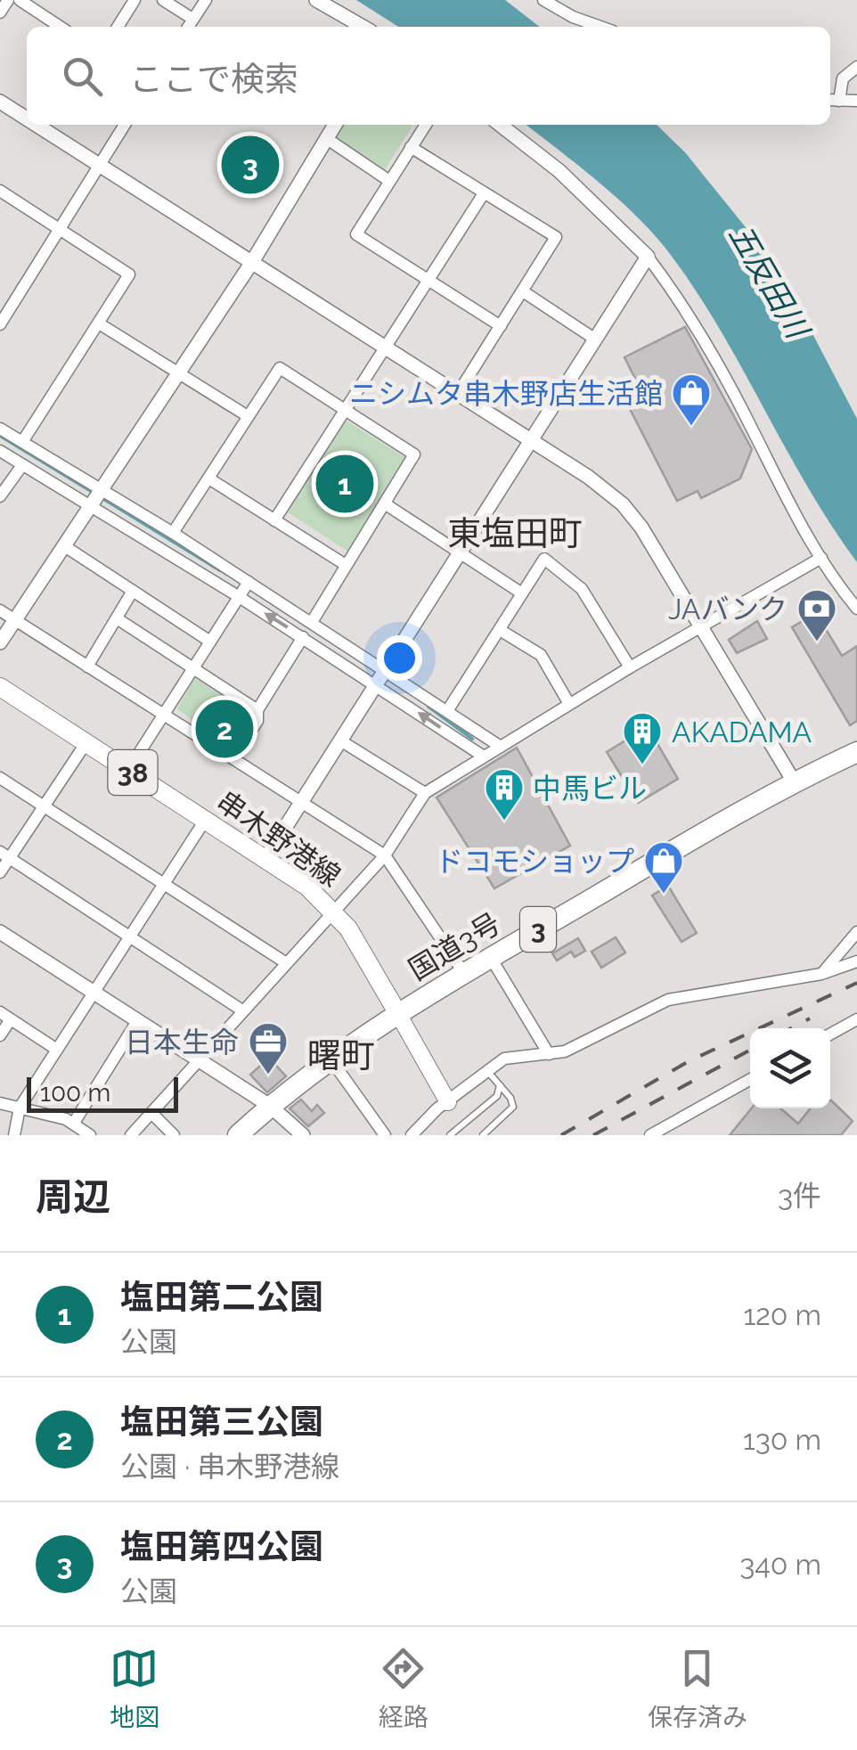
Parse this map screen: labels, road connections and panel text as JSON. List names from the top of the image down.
{
  "streets": {
    "highway": ["3", "国道3号"],
    "main road": ["38", "串木野港線"]
  },
  "crossings": [
    ["串木野港線", "国道3号"]
  ],
  "districts": ["東塩田町", "曙町"],
  "water": ["五反田川"],
  "places": {
    "shop": ["ニシムタ串木野店生活館", "ドコモショップ"],
    "bank": ["JAバンク"],
    "building": ["AKADAMA", "中馬ビル"],
    "office": ["日本生命"]
  },
  "scale_bar": "100 m",
  "page": {
    "search": "ここで検索",
    "pins": ["3", "1", "2"],
    "scale": "100 m",
    "heading": ["周辺", "3件"],
    "list": [
      {
        "mark": "1",
        "name": "塩田第二公園",
        "note": "公園",
        "value": "120 m"
      },
      {
        "mark": "2",
        "name": "塩田第三公園",
        "note": "公園 · 串木野港線",
        "value": "130 m"
      },
      {
        "mark": "3",
        "name": "塩田第四公園",
        "note": "公園",
        "value": "340 m"
      }
    ],
    "nav": ["地図", "経路", "保存済み"]
  }
}
